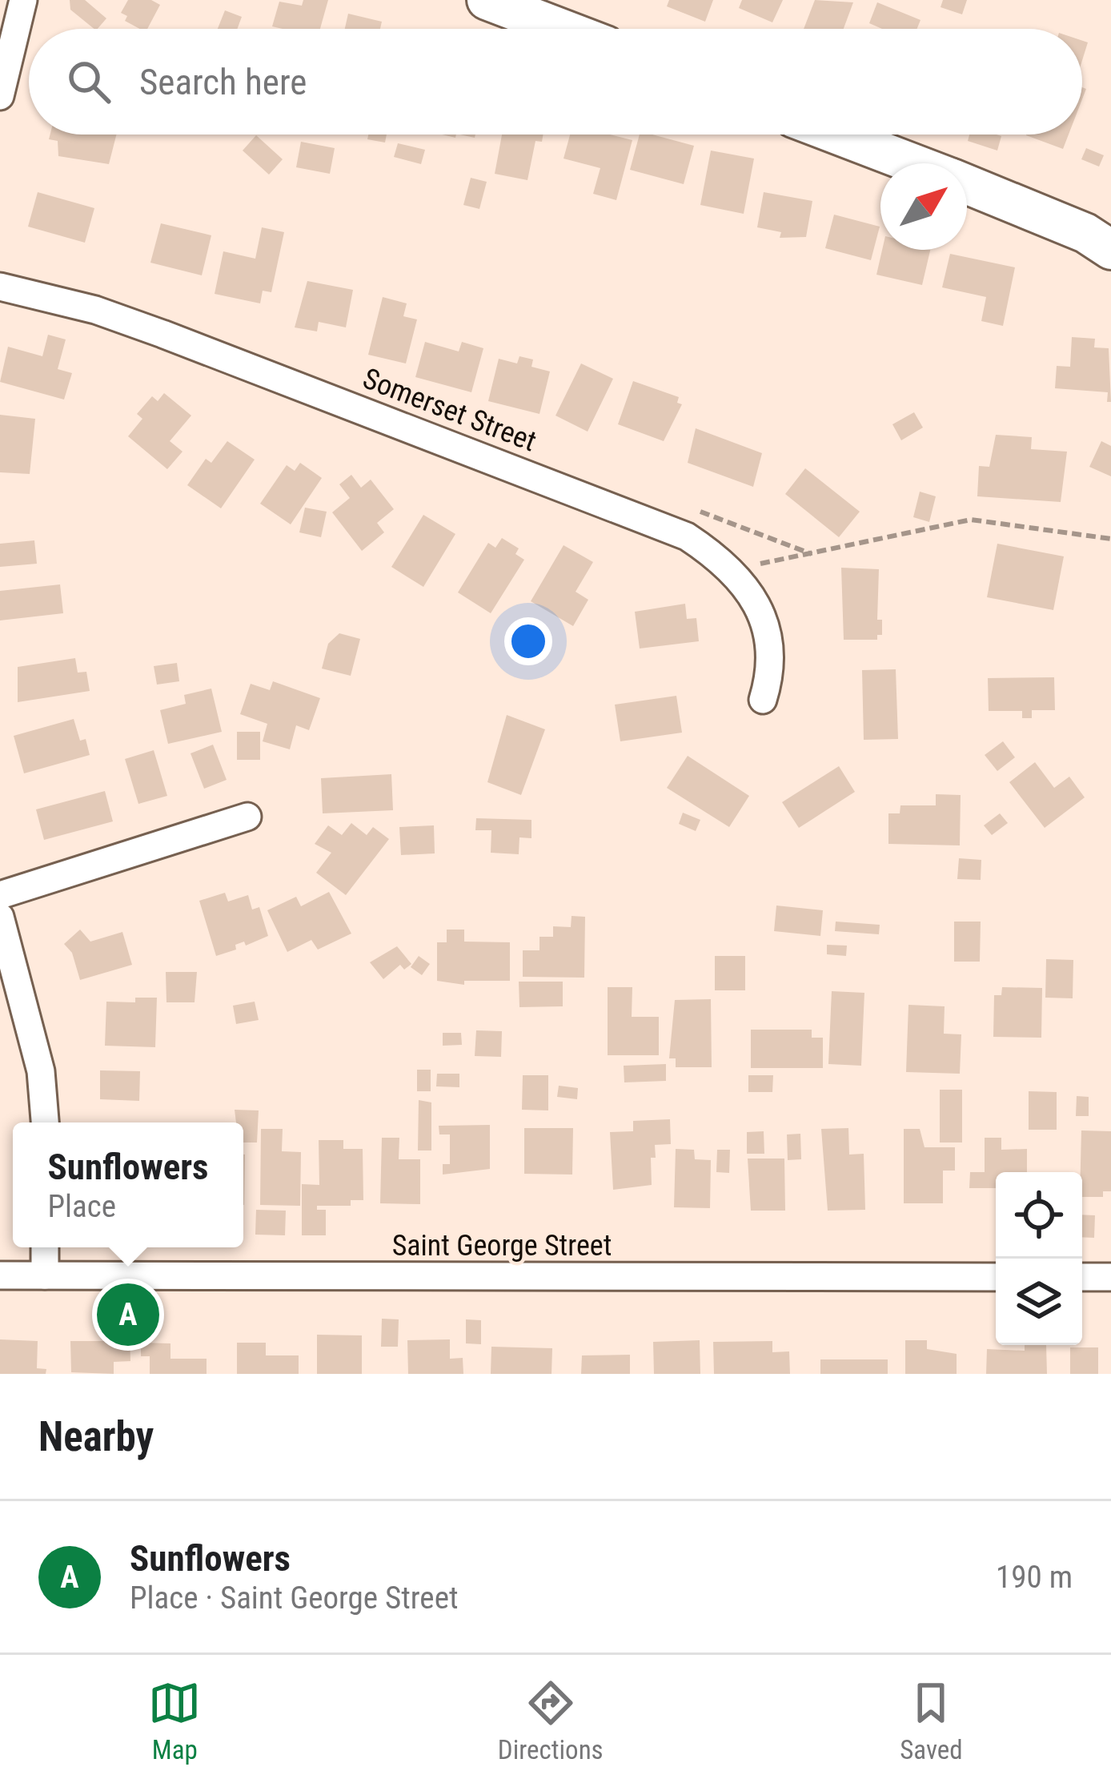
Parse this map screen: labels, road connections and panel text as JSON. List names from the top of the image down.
{
  "streets": {
    "street": ["Somerset Street", "Saint George Street"]
  },
  "north": "top right",
  "page": {
    "search": "Search here",
    "popup": ["Sunflowers", "Place"],
    "pins": "A",
    "heading": "Nearby",
    "list": [
      {
        "mark": "A",
        "name": "Sunflowers",
        "note": "Place · Saint George Street",
        "value": "190 m"
      }
    ],
    "nav": ["Map", "Directions", "Saved"]
  }
}
